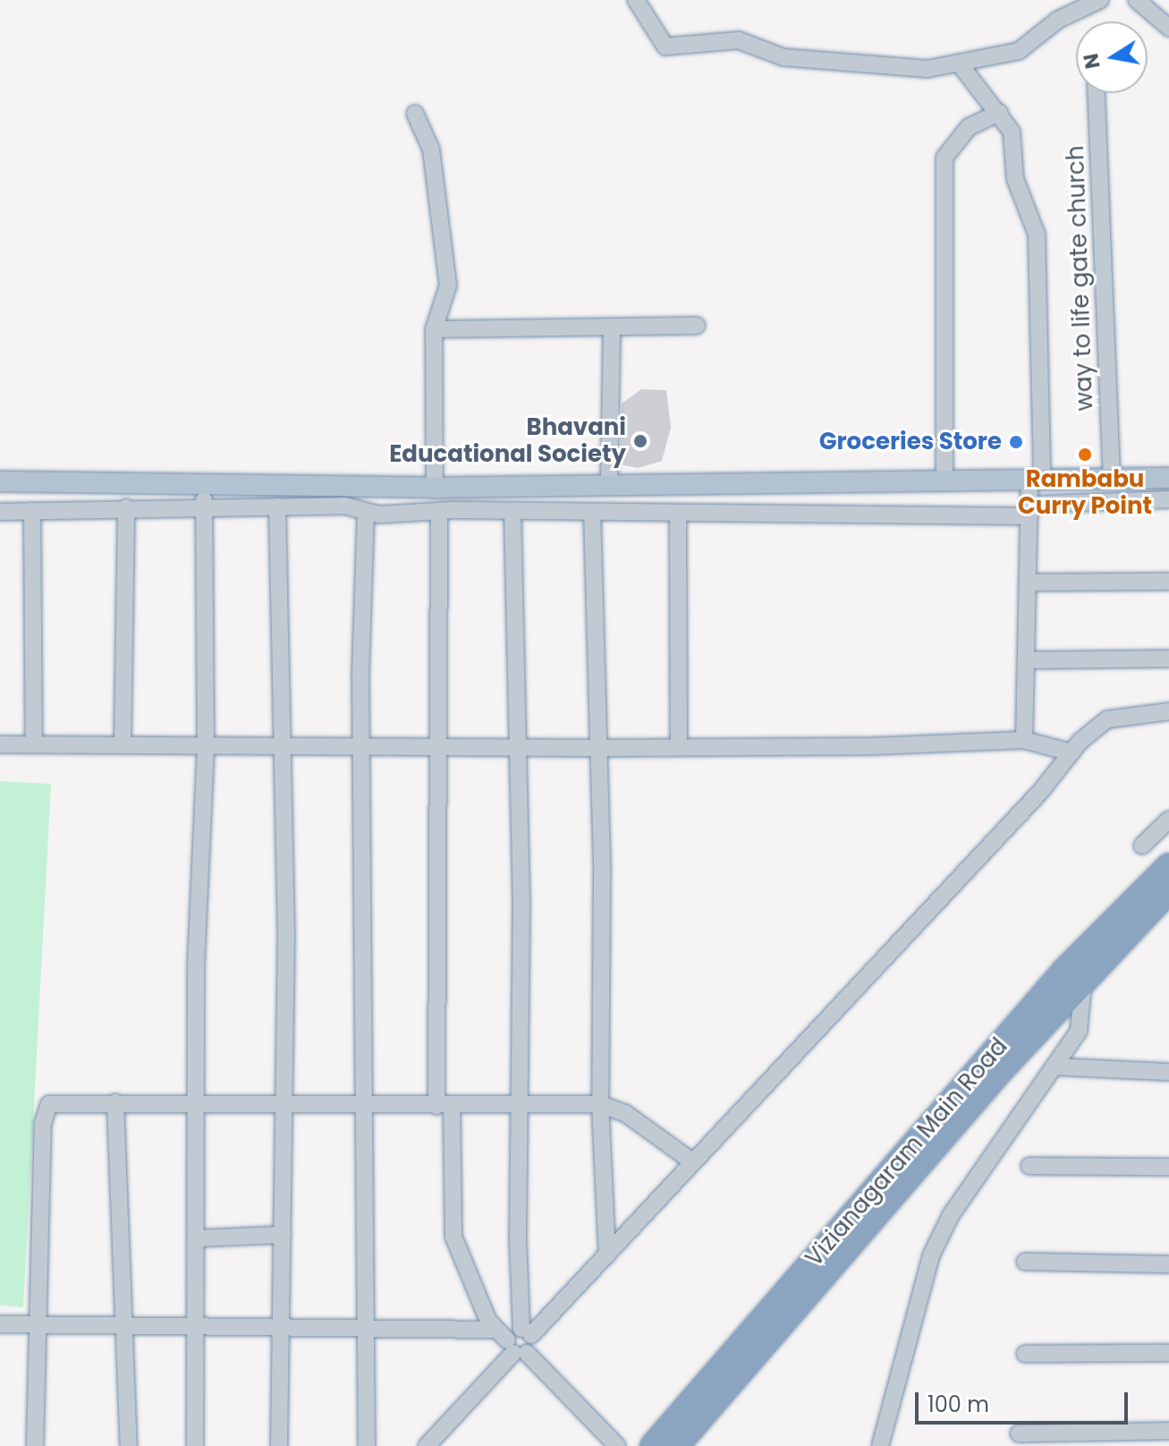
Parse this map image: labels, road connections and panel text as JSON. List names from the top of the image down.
{
  "streets": {
    "highway": ["Vizianagaram Main Road"],
    "street": ["way to life gate church"]
  },
  "places": ["Bhavani Educational Society", "Groceries Store", "Rambabu Curry Point"],
  "scale_bar": "100 m",
  "north": "left"
}
